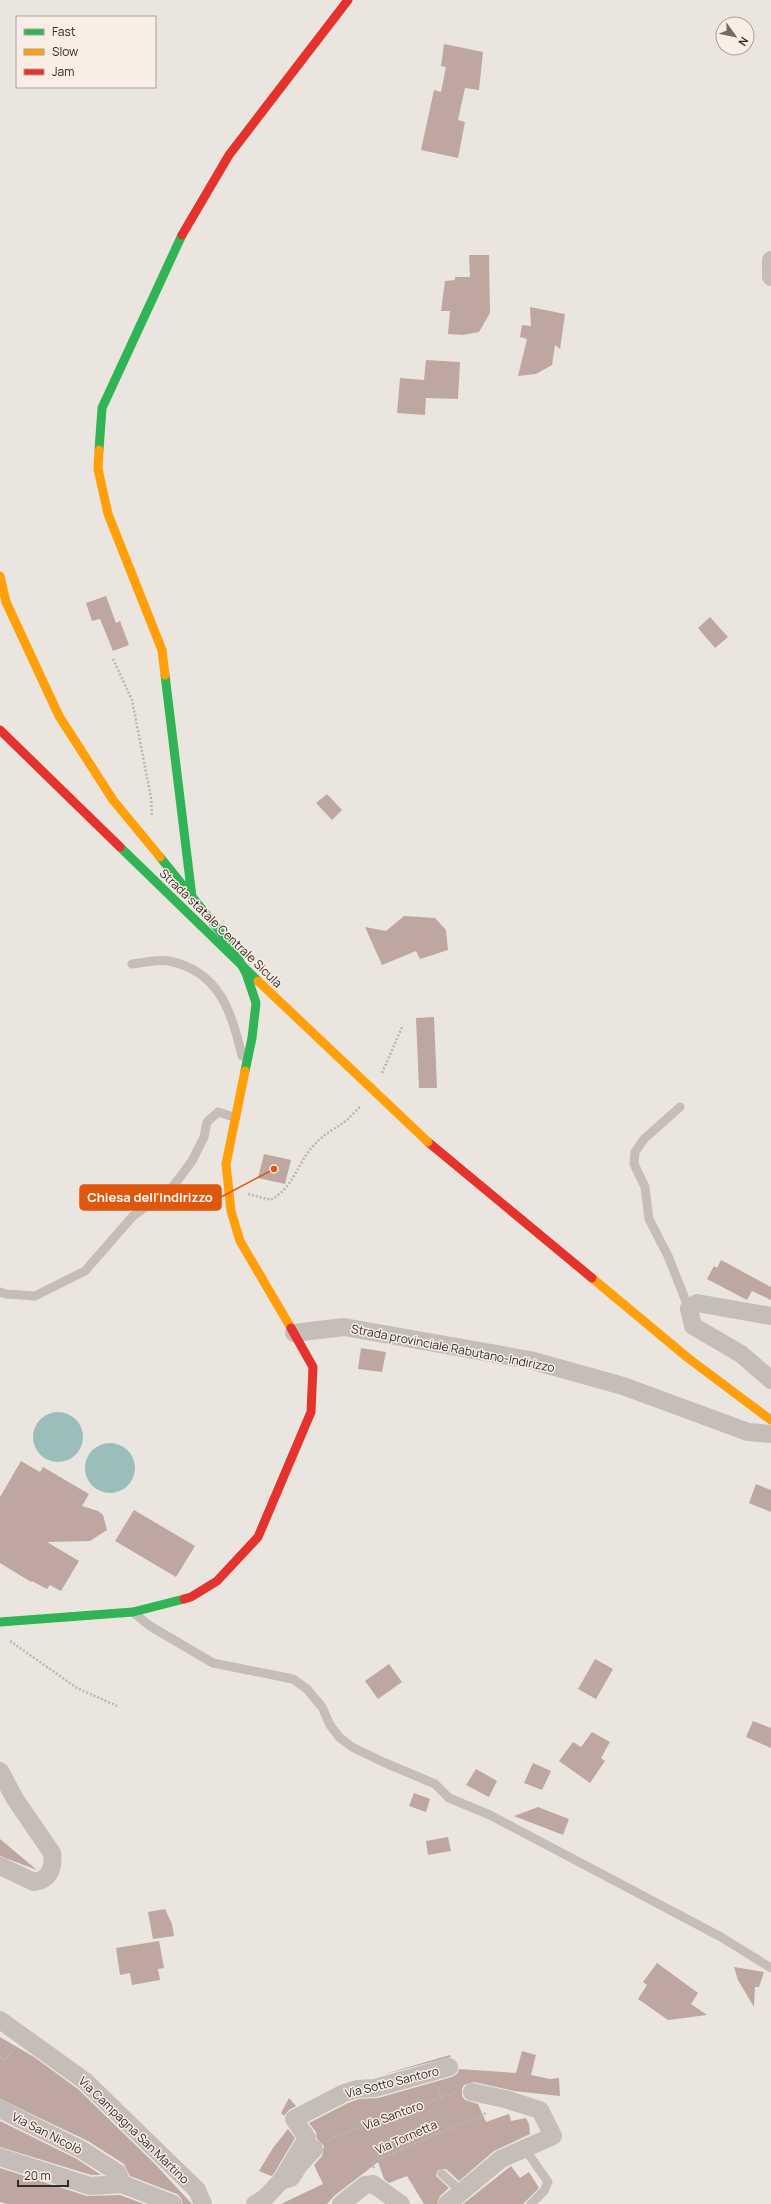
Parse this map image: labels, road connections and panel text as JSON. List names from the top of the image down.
{
  "streets": {
    "main road": ["Strada statale Centrale Sicula"],
    "street": [
      "Strada provinciale Rabutano-Indirizzo",
      "Via Sotto Santoro",
      "Via Campagna San Martino",
      "Via San Nicolò"
    ],
    "path": ["Via Santoro", "Via Tornetta"]
  },
  "places": ["Chiesa dell'Indirizzo"],
  "legend": ["Fast", "Slow", "Jam"],
  "scale_bar": "20 m",
  "north": "bottom right"
}
